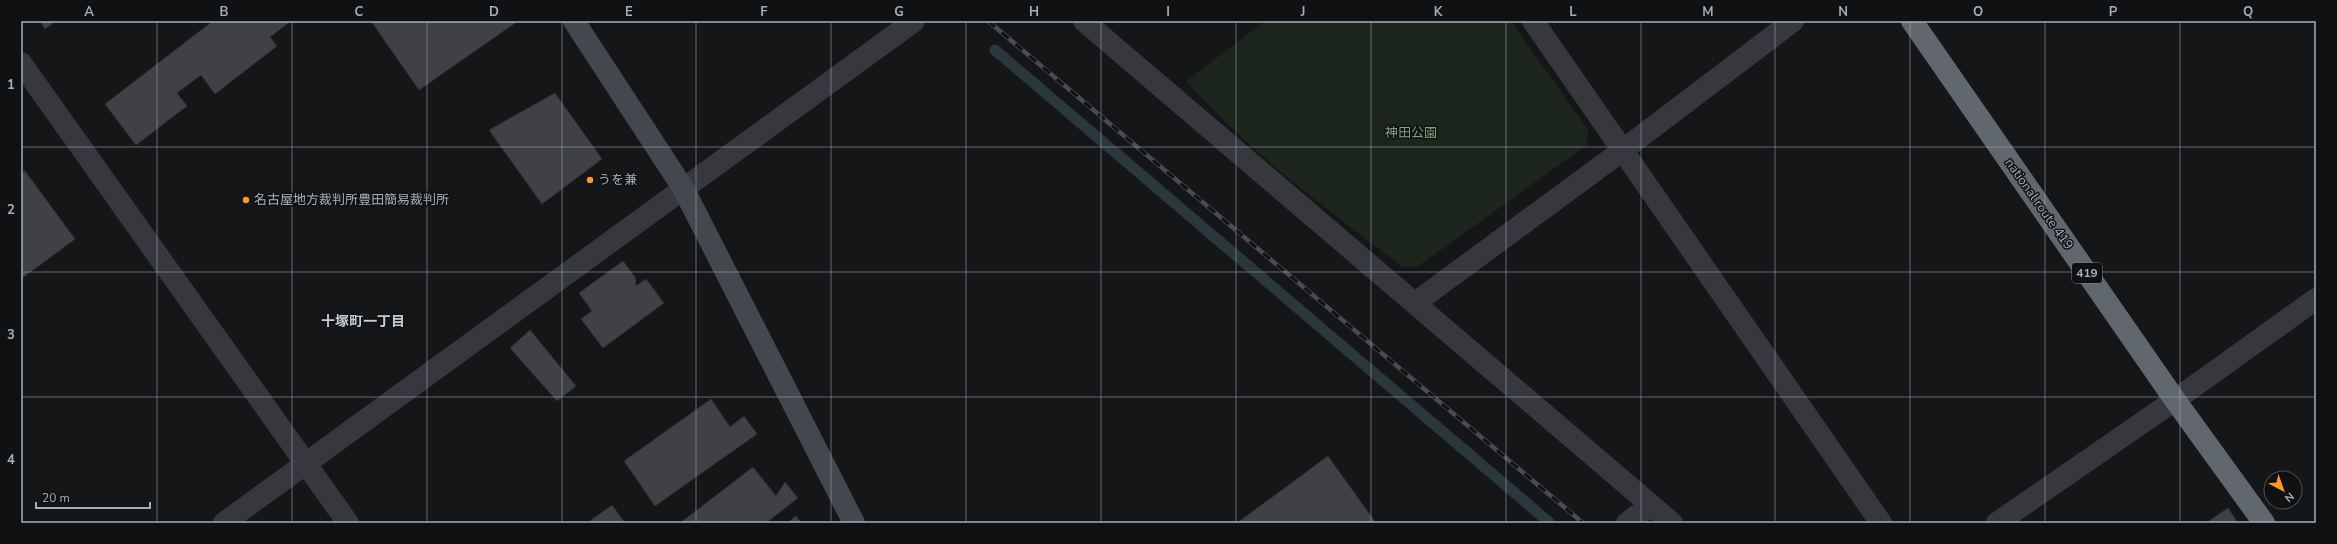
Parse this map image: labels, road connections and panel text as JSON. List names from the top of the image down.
{
  "streets": {
    "highway": ["national route 419", "419"]
  },
  "districts": ["十塚町一丁目"],
  "parks": ["神田公園"],
  "places": ["うを兼", "名古屋地方裁判所豊田簡易裁判所"],
  "scale_bar": "20 m",
  "north": "bottom right",
  "grid": {
    "columns": [
      "A",
      "B",
      "C",
      "D",
      "E",
      "F",
      "G",
      "H",
      "I",
      "J",
      "K",
      "L",
      "M",
      "N",
      "O",
      "P",
      "Q"
    ],
    "rows": [
      "1",
      "2",
      "3",
      "4"
    ]
  }
}
